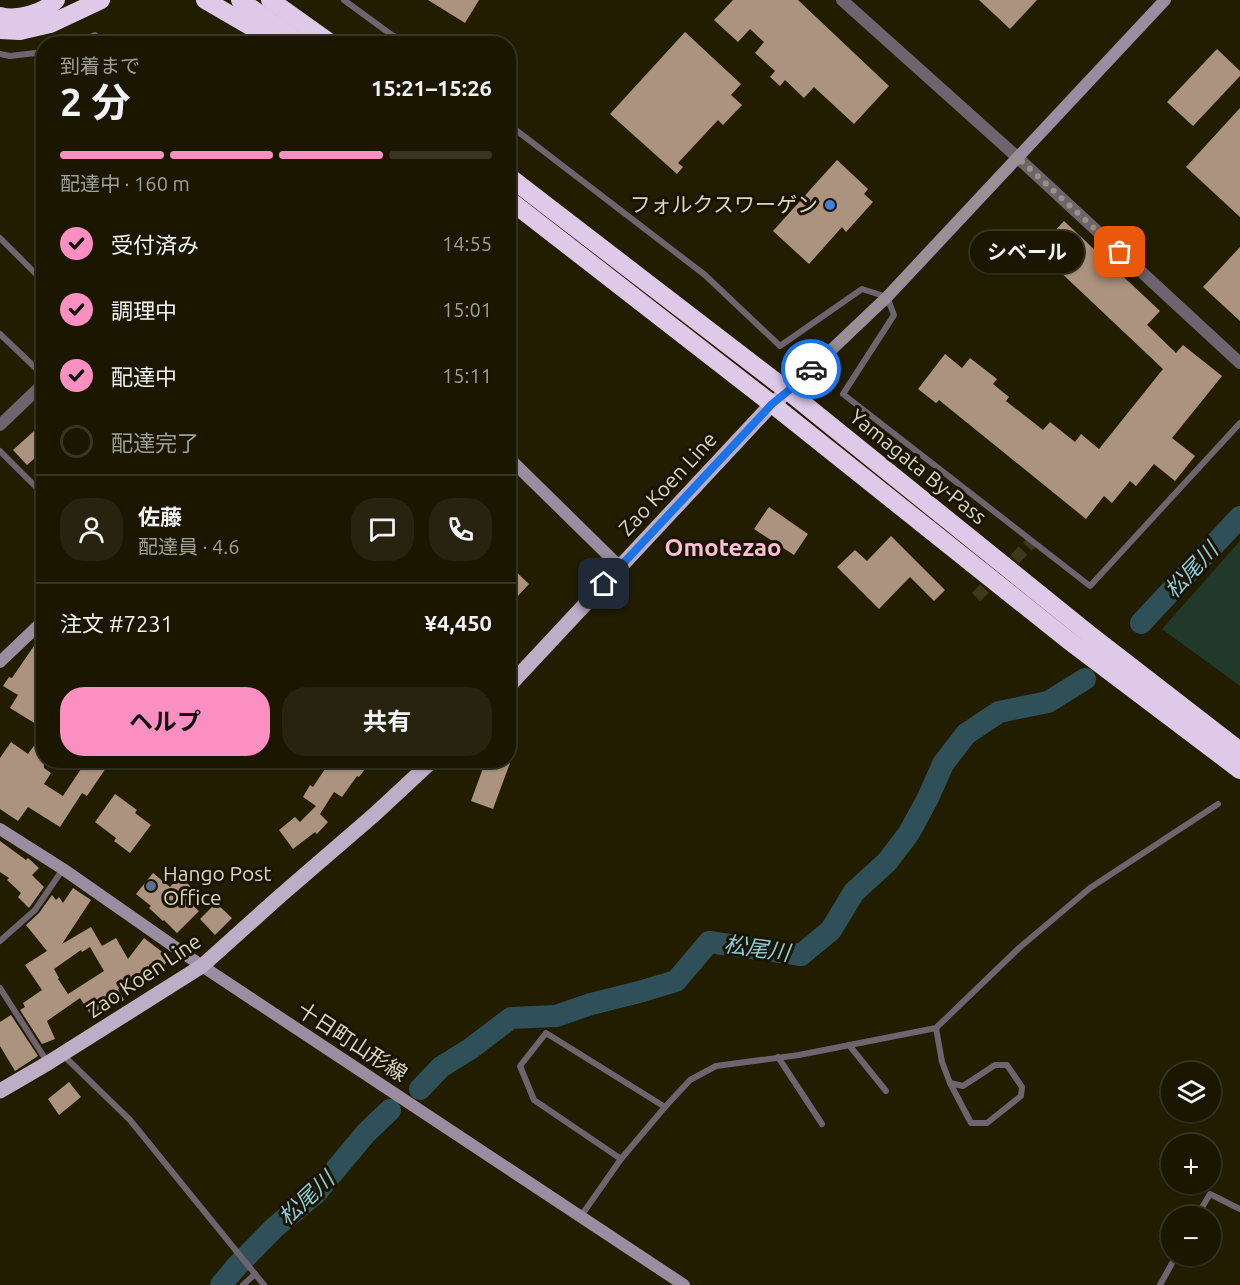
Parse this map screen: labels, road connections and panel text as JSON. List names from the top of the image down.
{
  "streets": {
    "highway": ["Yamagata By-Pass"],
    "main road": ["Zao Koen Line", "十日町山形線"]
  },
  "crossings": [
    ["Yamagata By-Pass", "Zao Koen Line"],
    ["Zao Koen Line", "十日町山形線"]
  ],
  "districts": ["Omotezao"],
  "water": ["松尾川"],
  "places": ["フォルクスワーゲン", "シベール", "Hango Post Office"],
  "page": {
    "heading": ["2 分", "到着まで", "15:21–15:26"],
    "panel": [
      "佐藤",
      "配達員 · 4.6",
      "注文 #7231",
      "¥4,450"
    ],
    "bar": "配達中 · 160 m",
    "list": [
      ["受付済み", "14:55"],
      ["調理中", "15:01"],
      ["配達中", "15:11"],
      "配達完了"
    ],
    "bubble": "シベール",
    "buttons": ["ヘルプ", "共有"],
    "map_buttons": ["+", "−"]
  }
}
